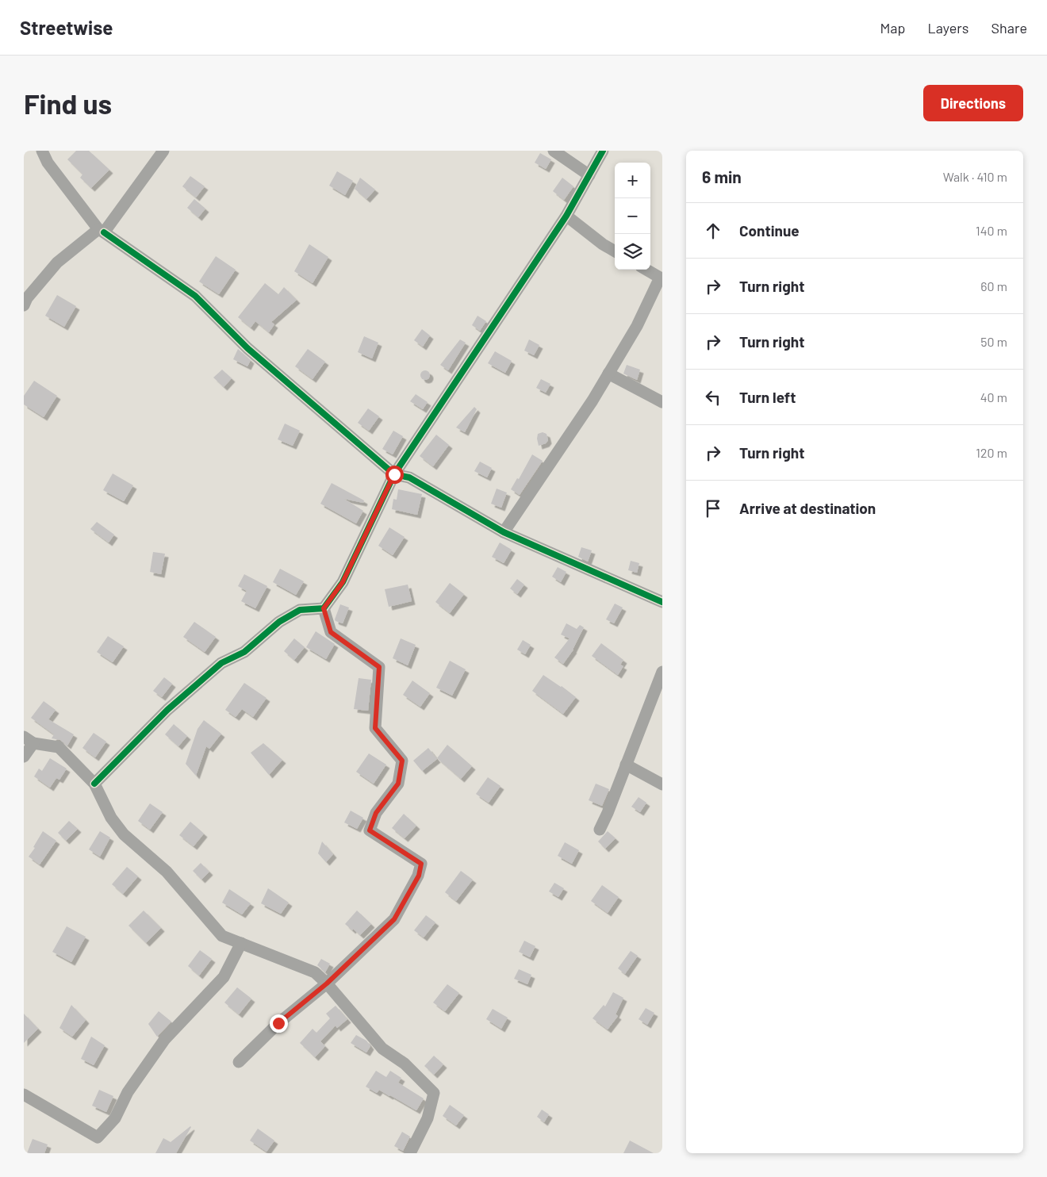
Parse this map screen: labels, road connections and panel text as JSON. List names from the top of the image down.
{
  "page": {
    "header": "Streetwise",
    "nav": ["Map", "Layers", "Share"],
    "buttons": "Directions",
    "title": "Find us",
    "heading": ["6 min", "Walk · 410 m"],
    "map_buttons": ["+", "−"],
    "list": [
      ["Continue", "140 m"],
      ["Turn right", "60 m"],
      ["Turn right", "50 m"],
      ["Turn left", "40 m"],
      ["Turn right", "120 m"],
      "Arrive at destination"
    ]
  }
}
